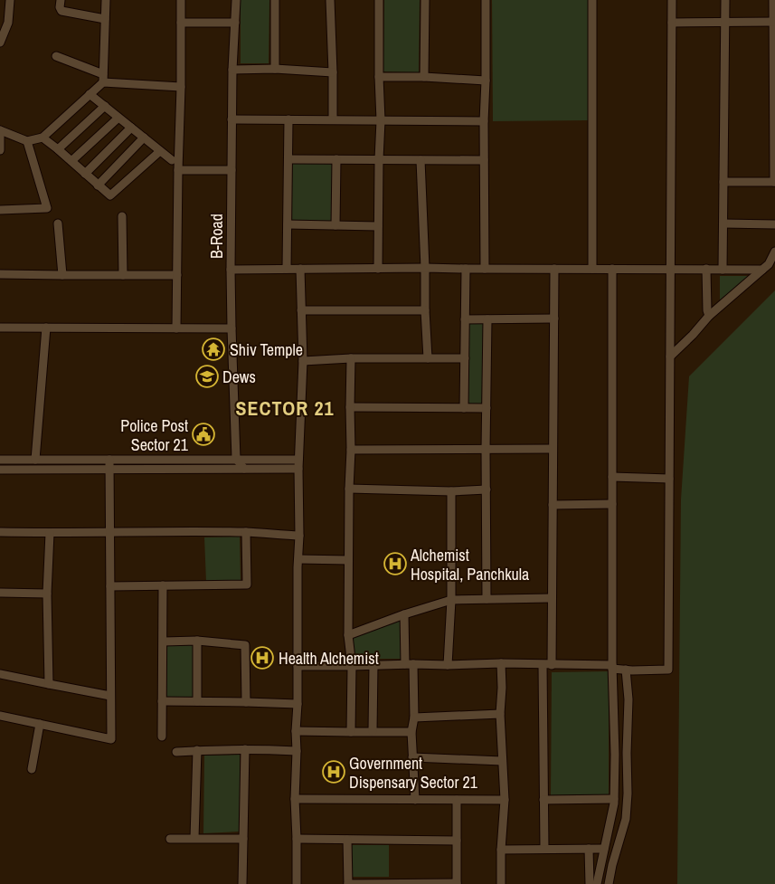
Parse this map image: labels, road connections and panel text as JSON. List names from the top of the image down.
{
  "streets": {
    "street": ["B-Road"]
  },
  "districts": ["SECTOR 21"],
  "places": {
    "temple": ["Shiv Temple"],
    "school or university": ["Dews"],
    "public building": ["Police Post Sector 21"],
    "hospital": ["Alchemist Hospital, Panchkula", "Health Alchemist", "Government Dispensary Sector 21"]
  }
}
